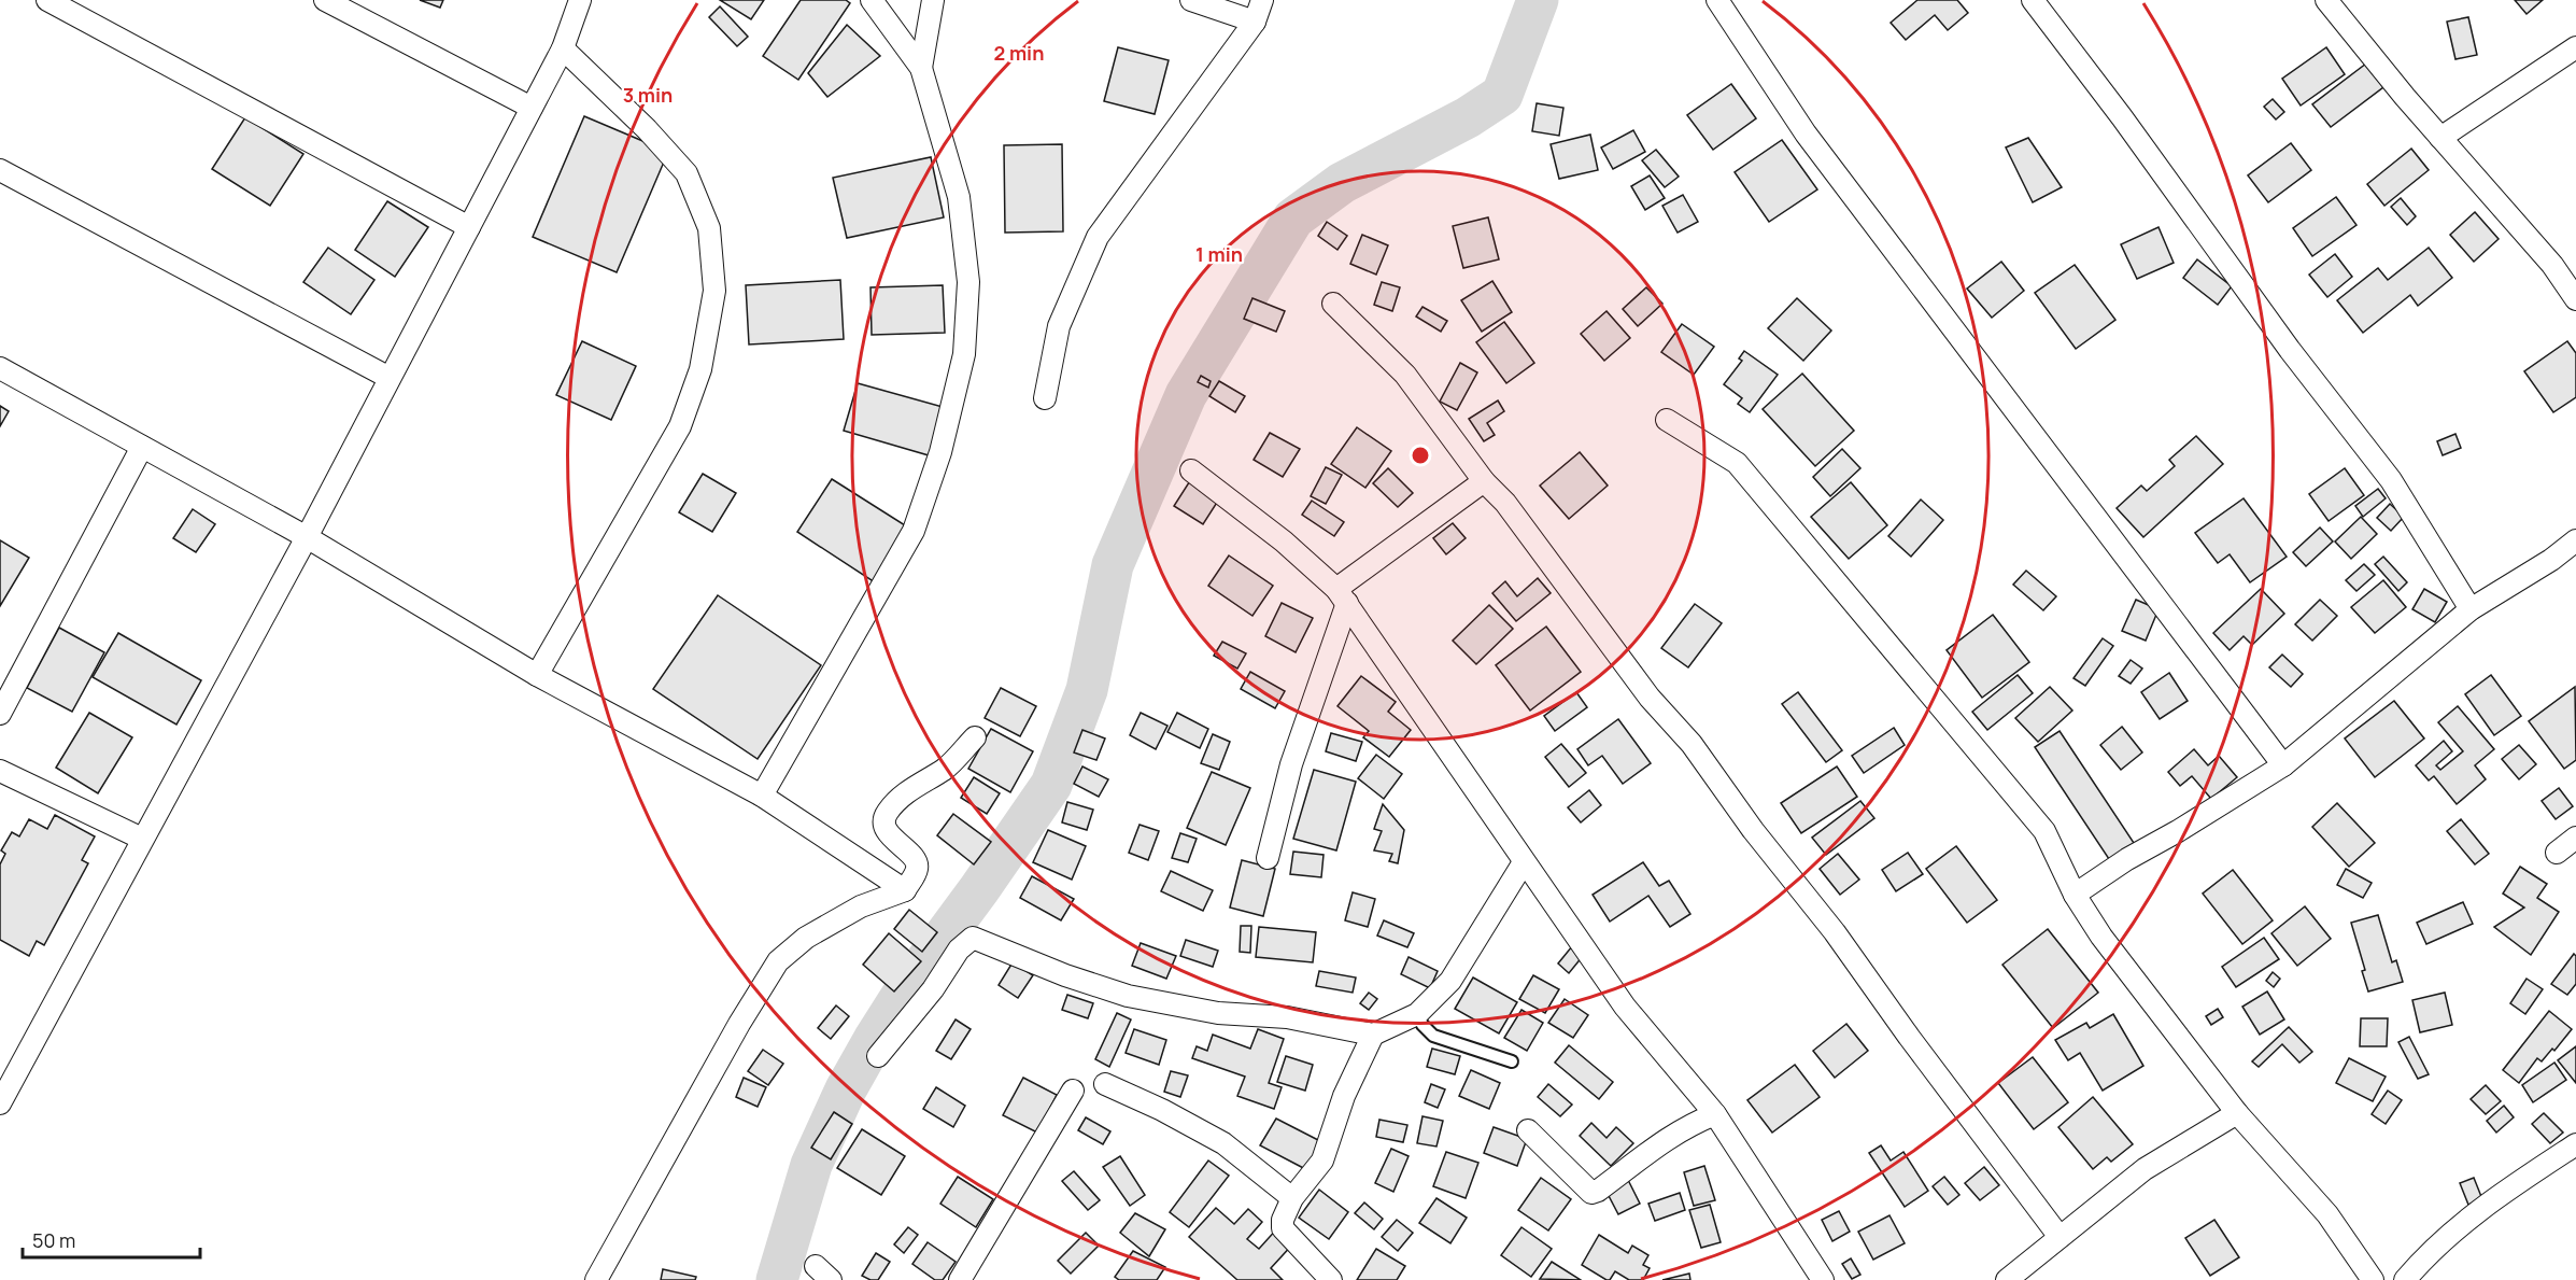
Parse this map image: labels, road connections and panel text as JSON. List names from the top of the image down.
{
  "scale_bar": "50 m",
  "rings": ["2 min", "3 min", "1 min"]
}
